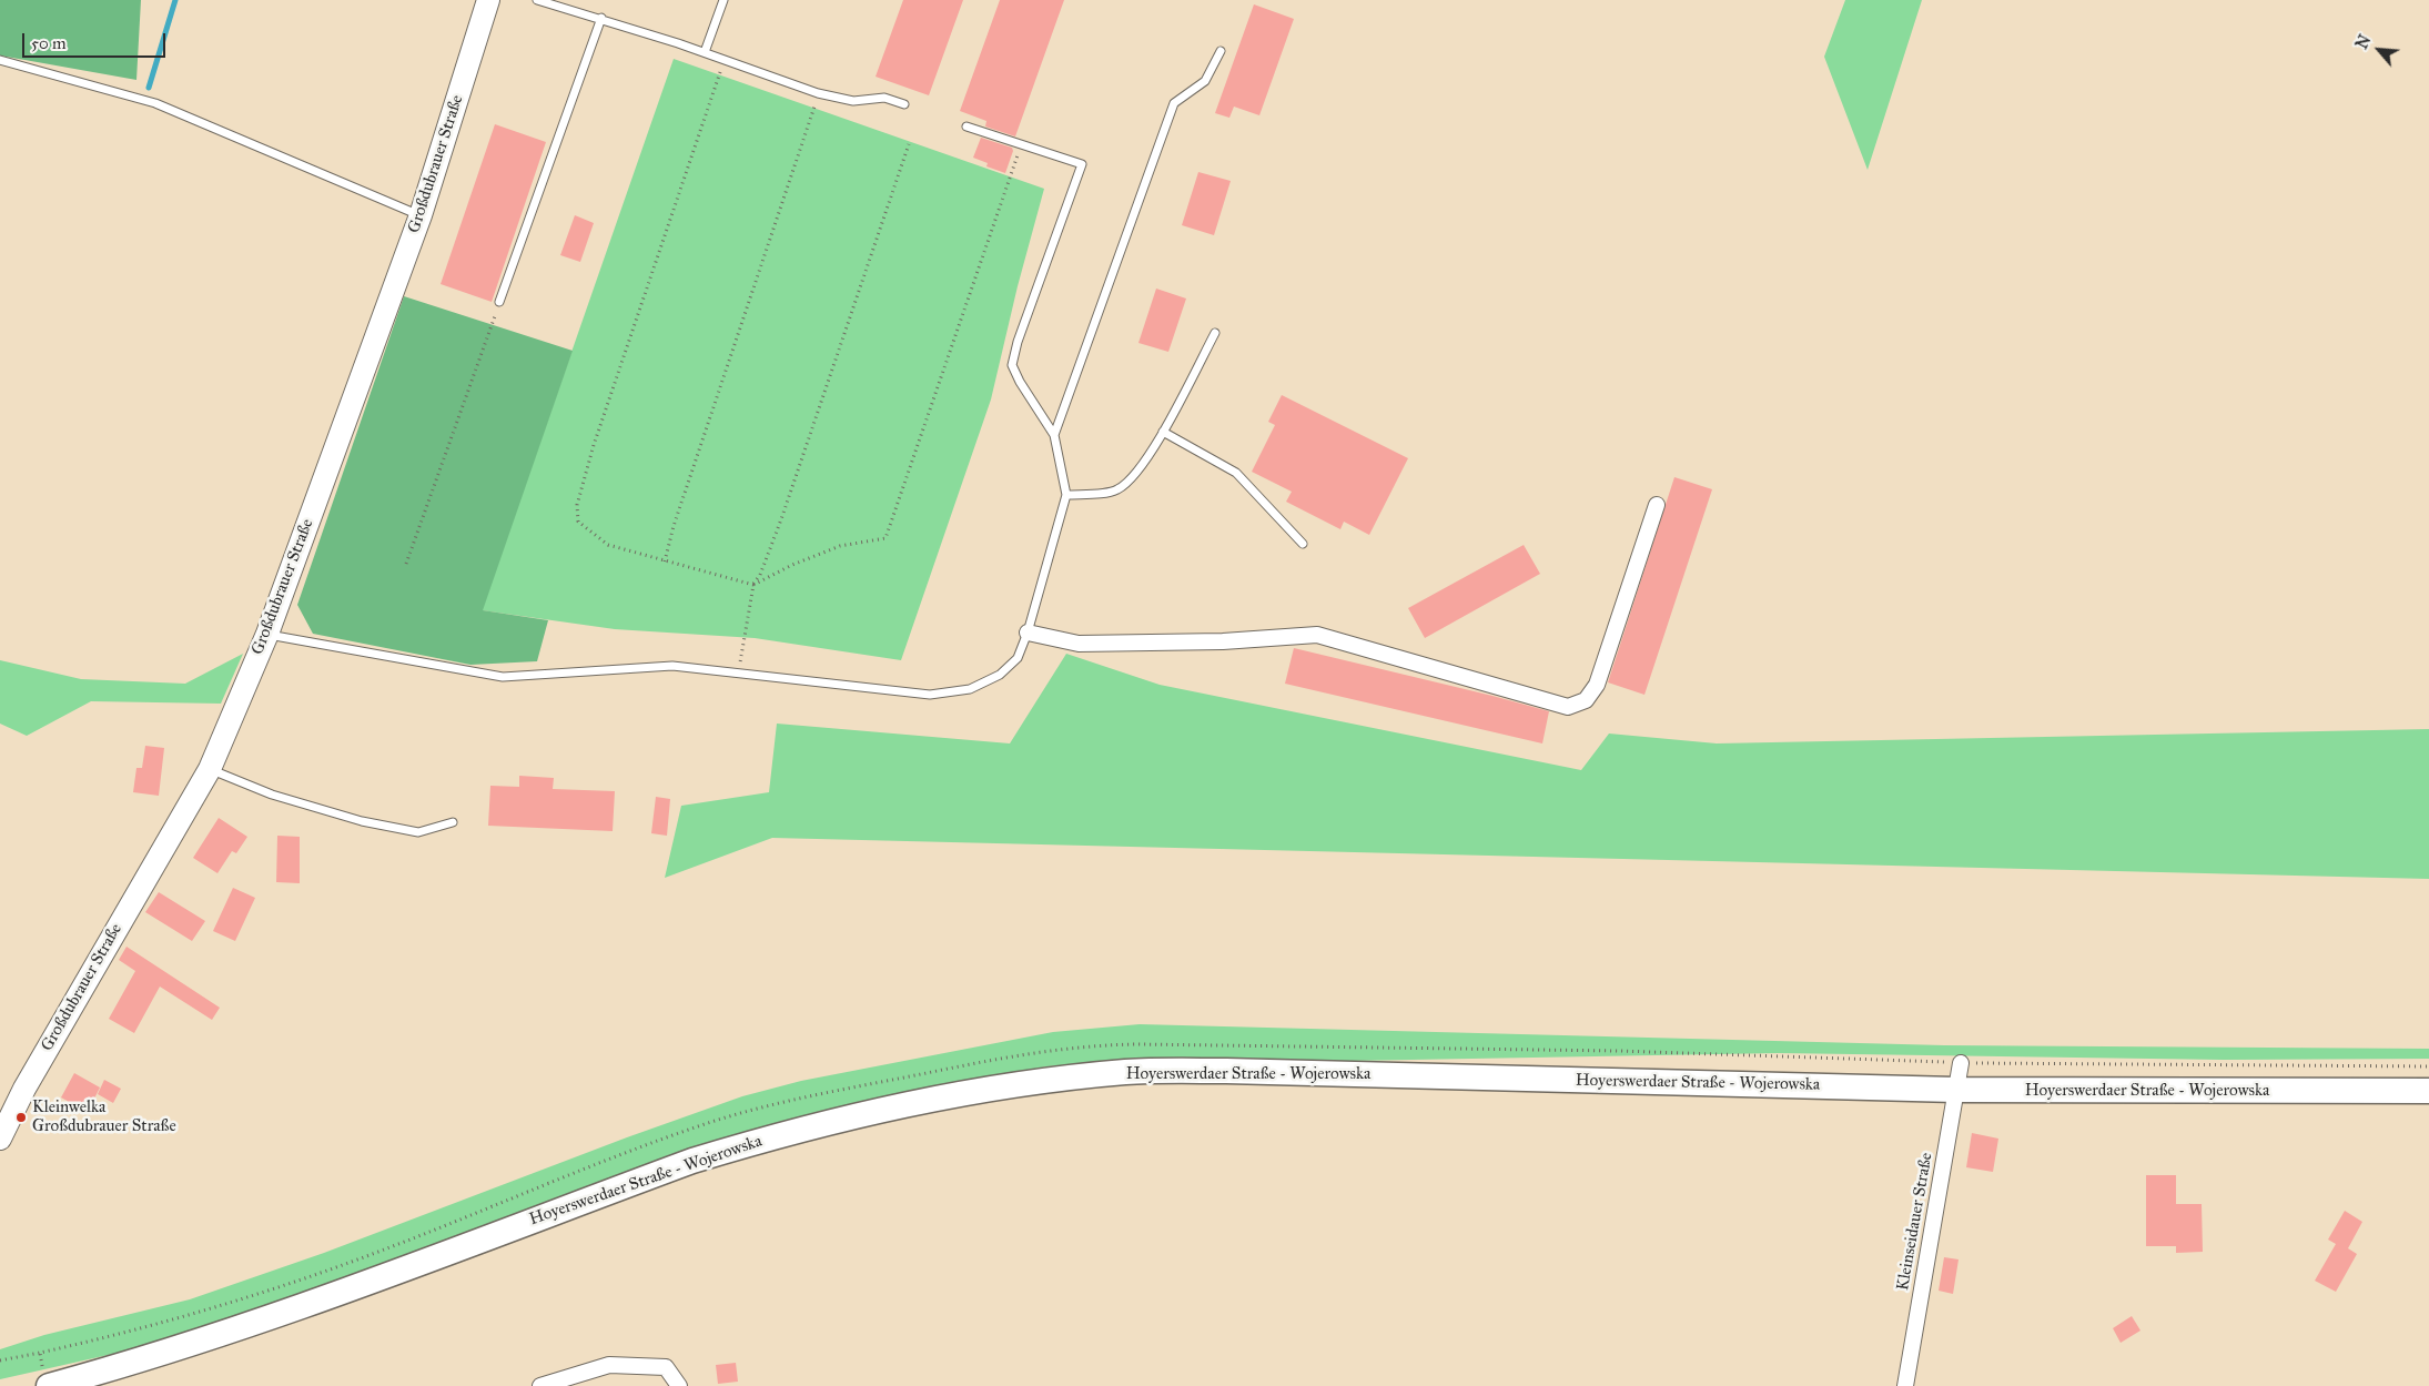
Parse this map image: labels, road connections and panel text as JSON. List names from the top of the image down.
{
  "streets": {
    "main road": ["Großdubrauer Straße", "Hoyerswerdaer Straße - Wojerowska"],
    "street": ["Kleinseidauer Straße"]
  },
  "crossings": [
    ["Hoyerswerdaer Straße - Wojerowska", "Kleinseidauer Straße"]
  ],
  "places": ["Kleinwelka Großdubrauer Straße"],
  "scale_bar": "50 m",
  "north": "top left"
}
